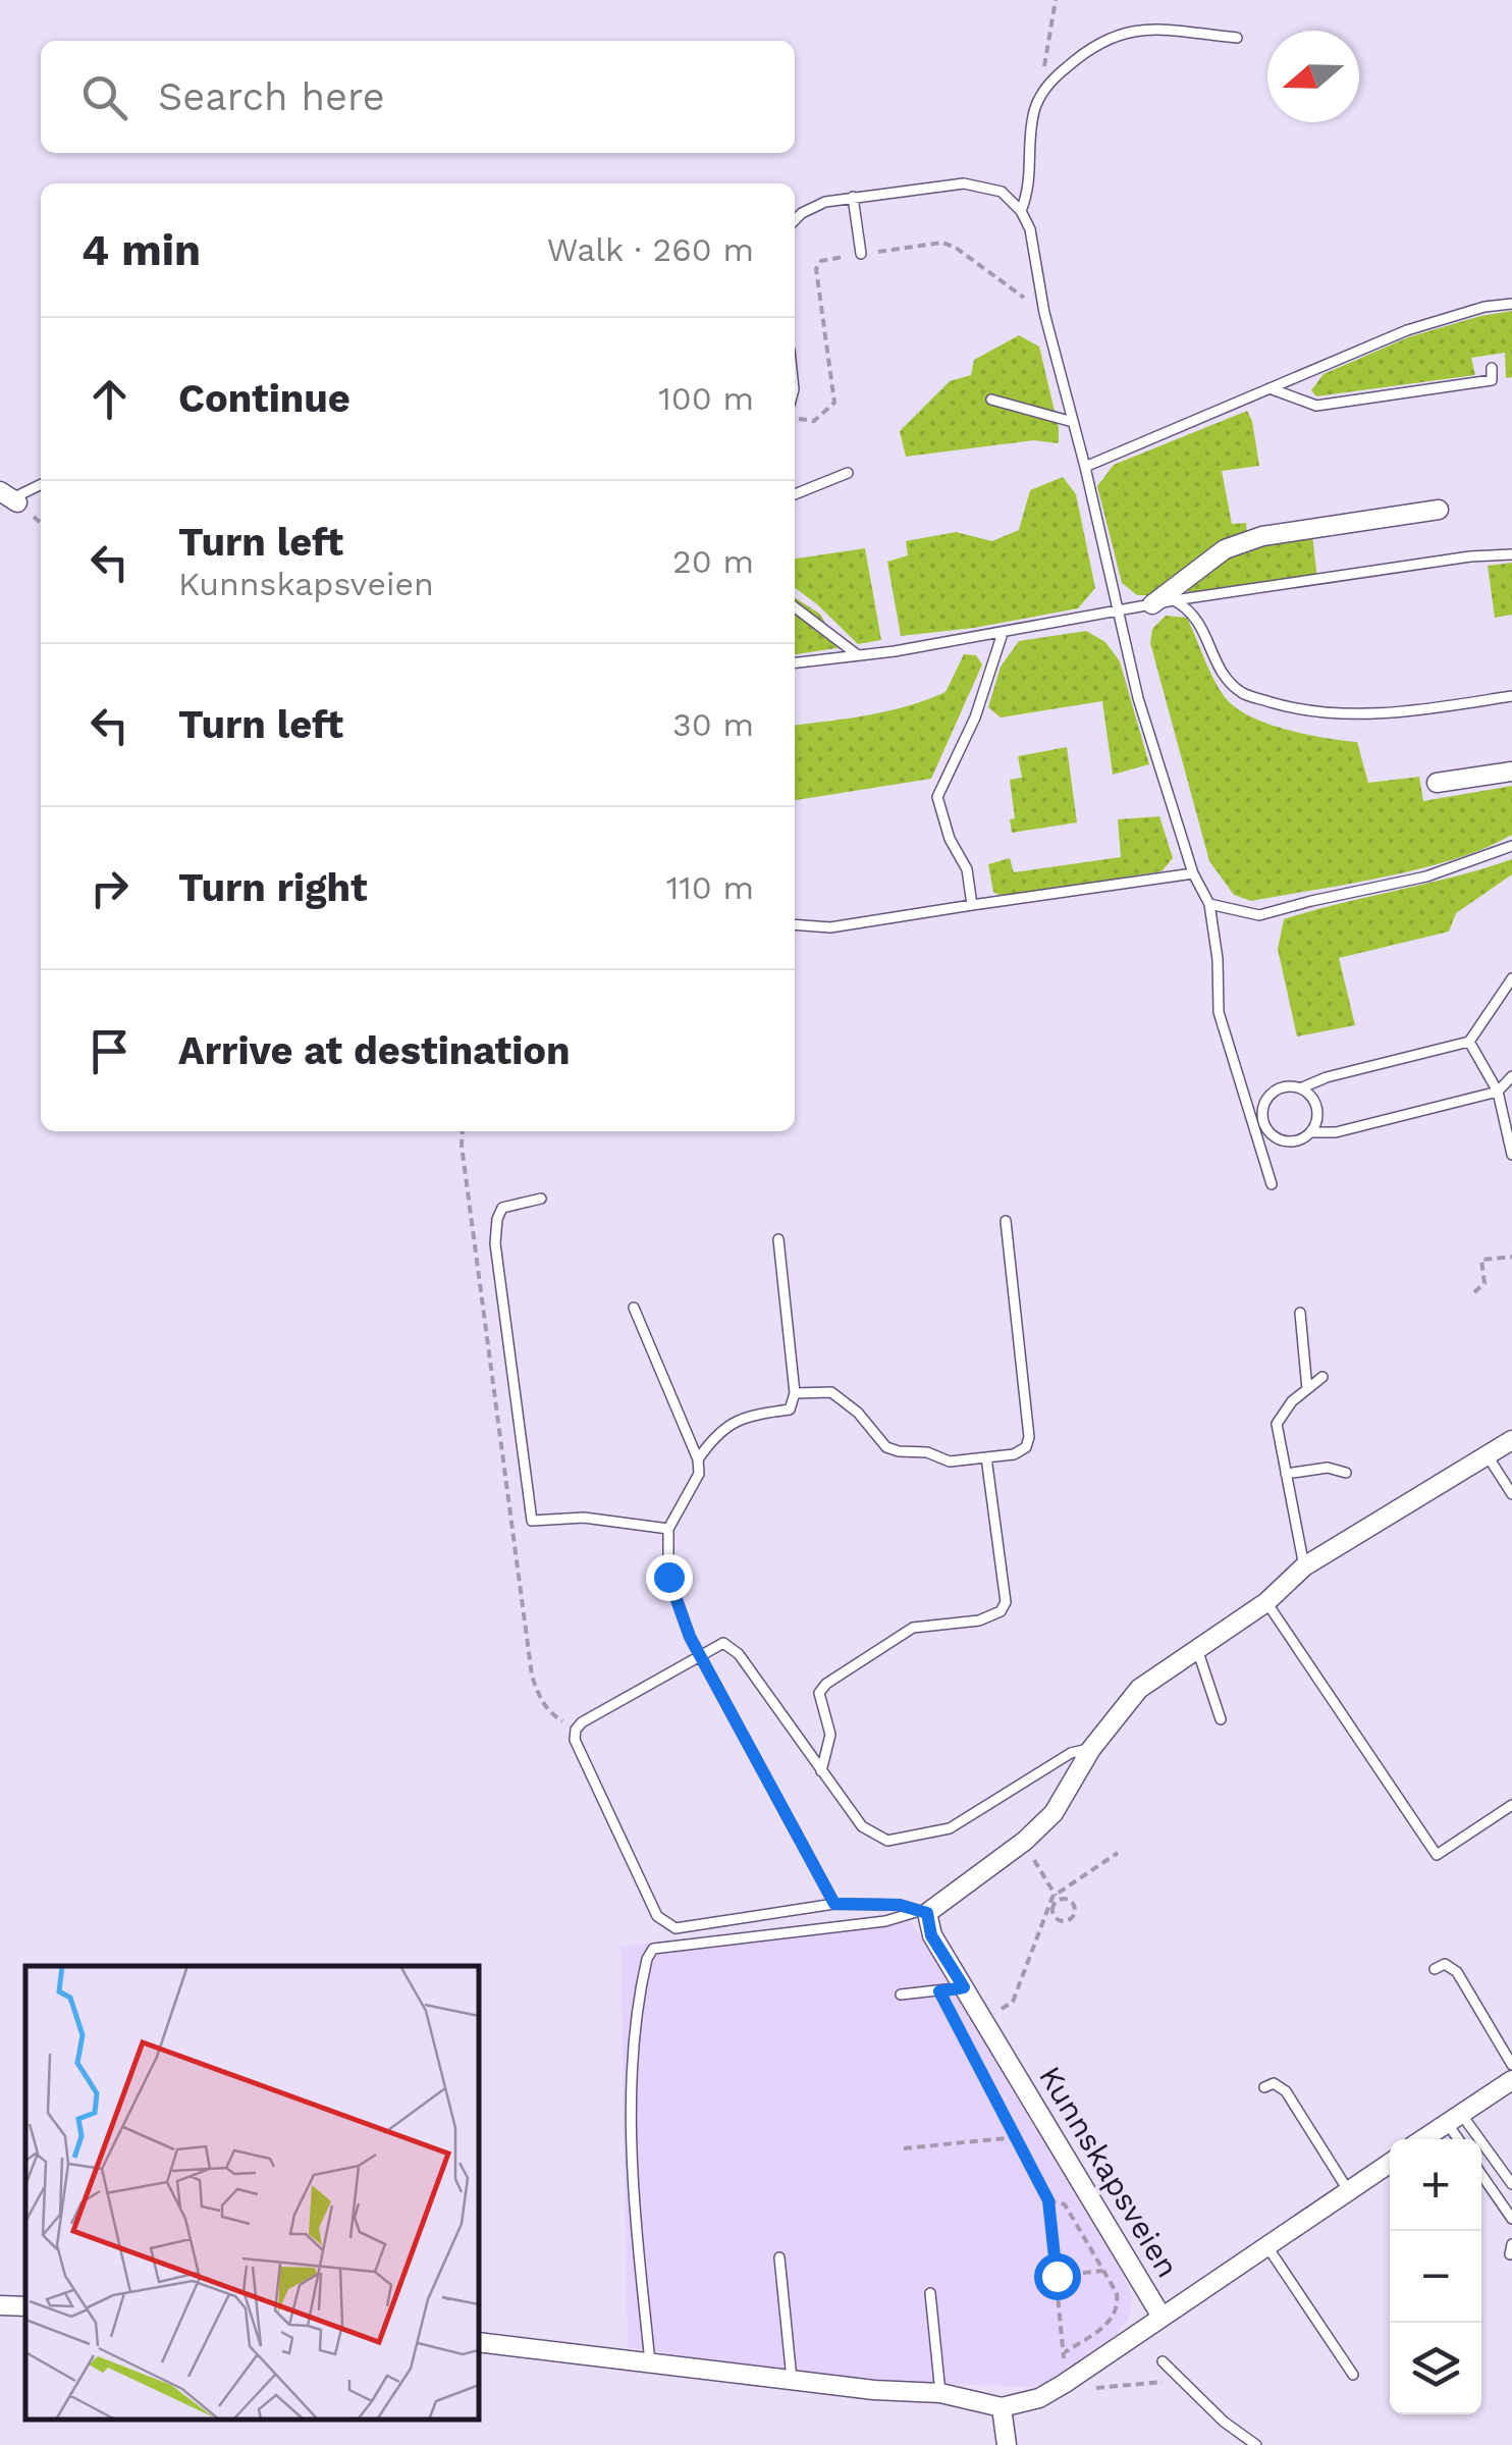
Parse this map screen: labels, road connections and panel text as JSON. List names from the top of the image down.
{
  "streets": {
    "street": ["Kunnskapsveien"]
  },
  "north": "left",
  "page": {
    "search": "Search here",
    "heading": ["4 min", "Walk · 260 m"],
    "list": [
      ["Continue", "100 m"],
      ["Turn left", "Kunnskapsveien", "20 m"],
      ["Turn left", "30 m"],
      ["Turn right", "110 m"],
      "Arrive at destination"
    ],
    "map_buttons": ["+", "−"]
  }
}
